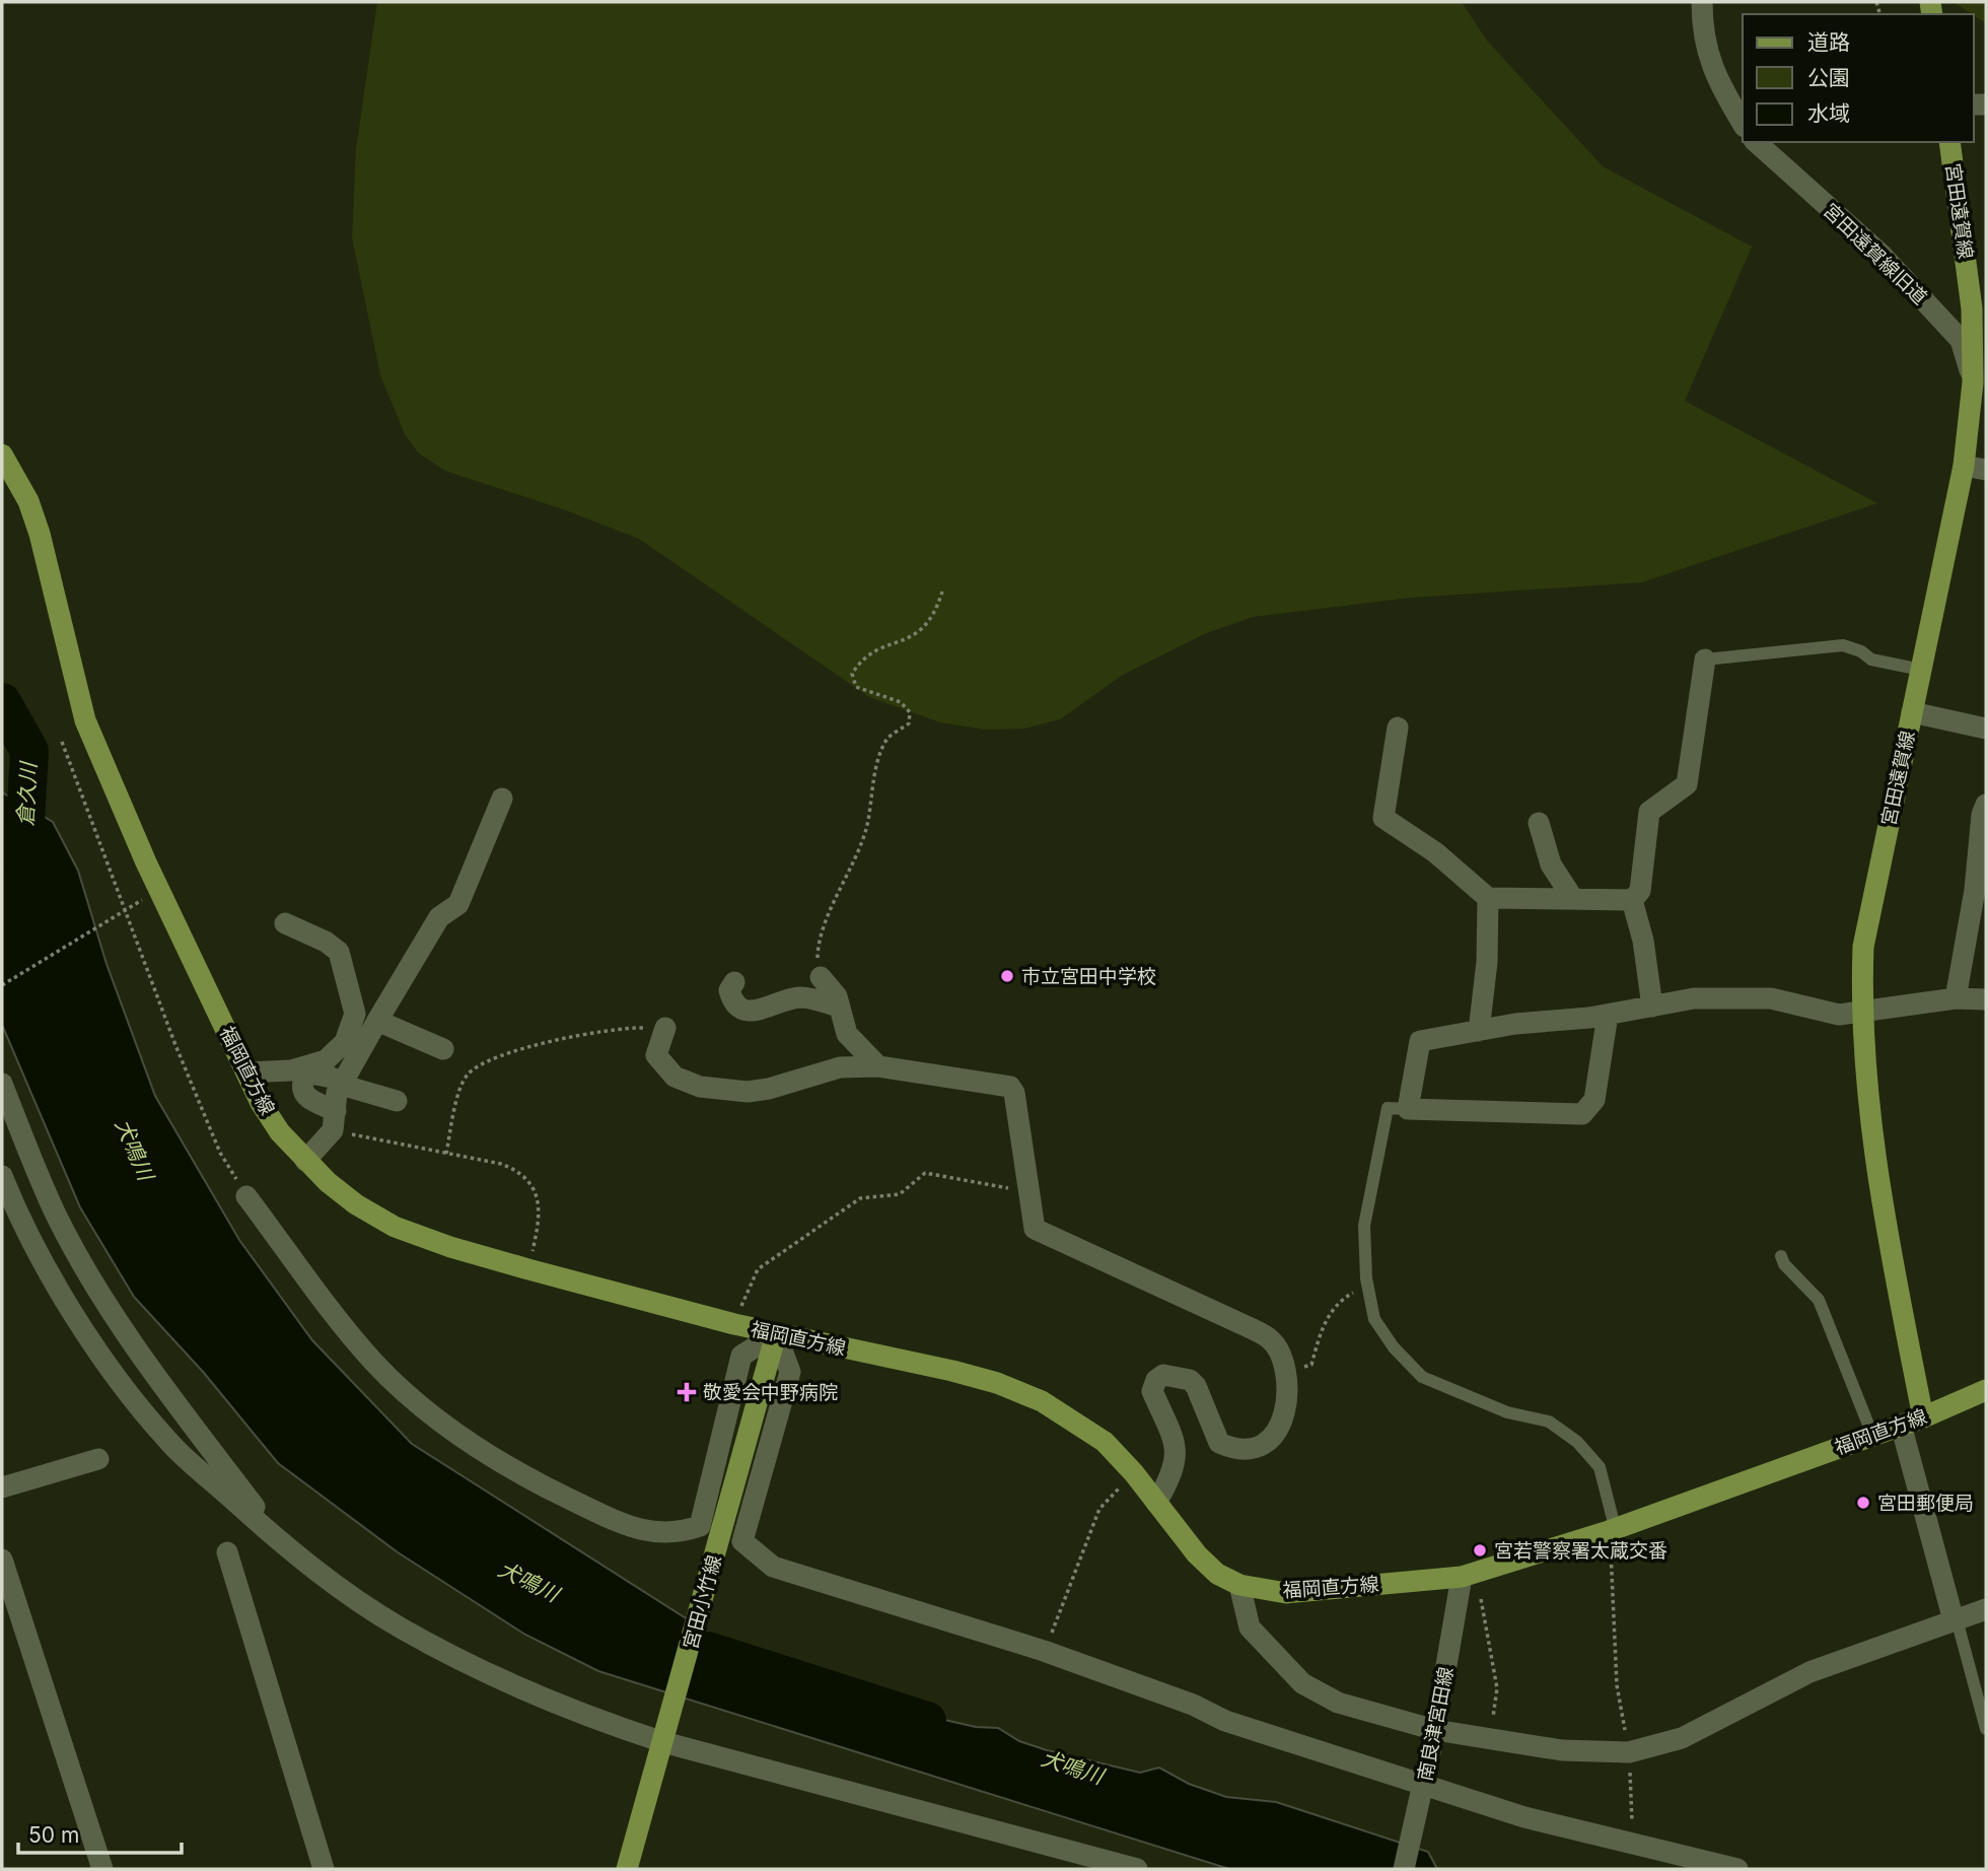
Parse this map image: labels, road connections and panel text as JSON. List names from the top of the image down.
{
  "streets": {
    "main road": ["宮田遠賀線", "福岡直方線", "宮田小竹線"],
    "street": ["宮田遠賀線旧道", "南良津宮田線"]
  },
  "crossings": [
    ["宮田遠賀線", "宮田遠賀線旧道"],
    ["宮田遠賀線", "福岡直方線"],
    ["福岡直方線", "宮田小竹線"],
    ["福岡直方線", "南良津宮田線"]
  ],
  "water": ["倉久川", "犬鳴川"],
  "places": {
    "other": ["市立宮田中学校", "宮田郵便局", "宮若警察署太蔵交番"],
    "health": ["敬愛会中野病院"]
  },
  "legend": ["道路", "公園", "水域"],
  "scale_bar": "50 m"
}
